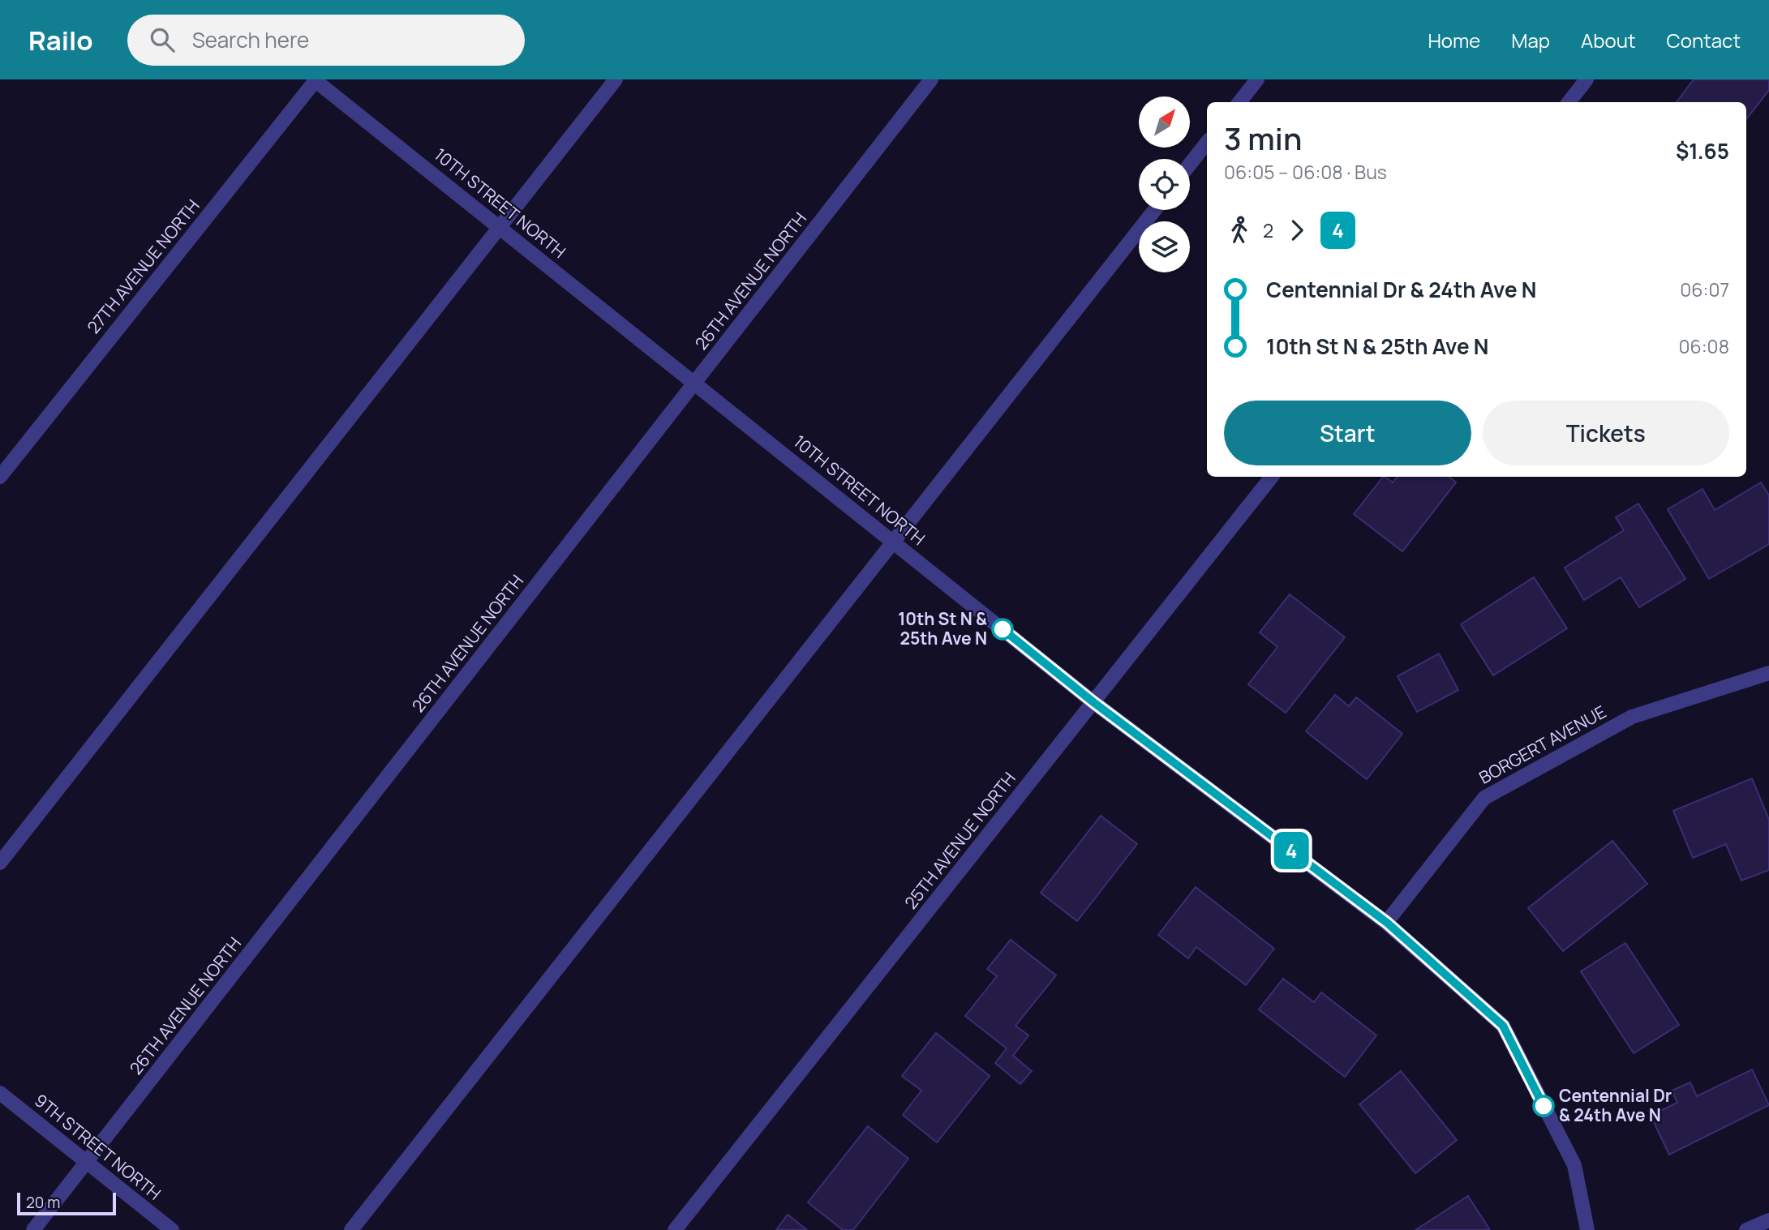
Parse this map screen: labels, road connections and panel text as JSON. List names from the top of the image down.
{
  "streets": {
    "street": [
      "10TH STREET NORTH",
      "27TH AVENUE NORTH",
      "26TH AVENUE NORTH",
      "BORGERT AVENUE",
      "25TH AVENUE NORTH",
      "9TH STREET NORTH"
    ]
  },
  "crossings": [
    ["10TH STREET NORTH", "27TH AVENUE NORTH"],
    ["10TH STREET NORTH", "26TH AVENUE NORTH"],
    ["10TH STREET NORTH", "BORGERT AVENUE"],
    ["10TH STREET NORTH", "25TH AVENUE NORTH"],
    ["26TH AVENUE NORTH", "9TH STREET NORTH"]
  ],
  "places": ["10th St N & 25th Ave N", "Centennial Dr & 24th Ave N"],
  "lines": ["bus line 4"],
  "scale_bar": "20 m",
  "north": "top right",
  "page": {
    "header": "Railo",
    "search": "Search here",
    "nav": [
      "Home",
      "Map",
      "About",
      "Contact"
    ],
    "on_map": "4",
    "heading": ["3 min", "06:05 – 06:08 · Bus", "$1.65"],
    "legs": ["2", "4"],
    "list": [
      {
        "name": "Centennial Dr & 24th Ave N",
        "value": "06:07"
      },
      {
        "name": "10th St N & 25th Ave N",
        "value": "06:08"
      }
    ],
    "buttons": ["Start", "Tickets"],
    "scale": "20 m"
  }
}
